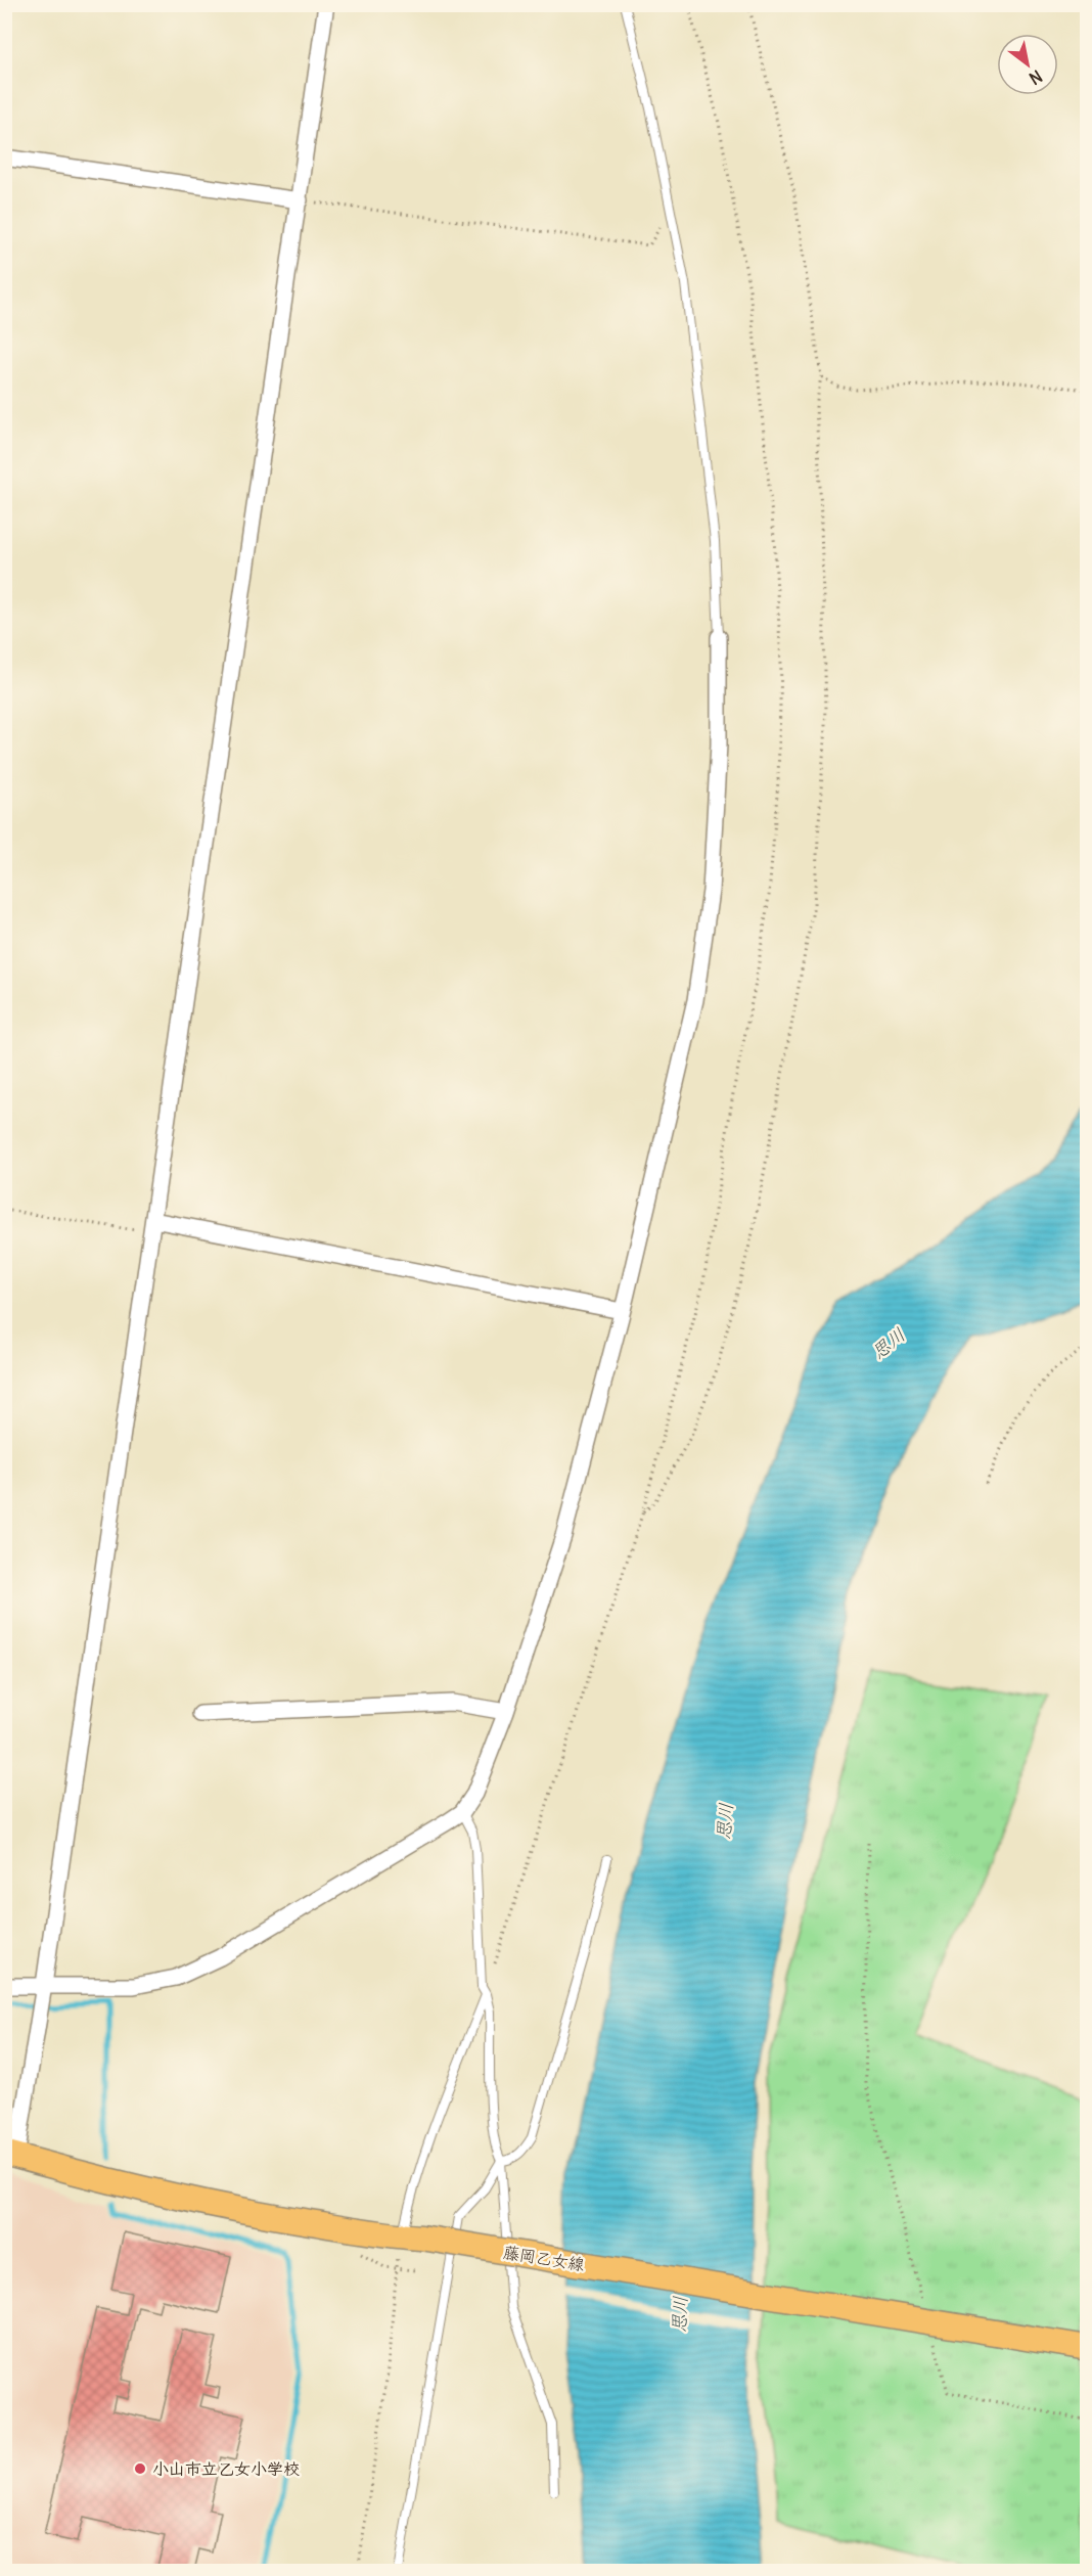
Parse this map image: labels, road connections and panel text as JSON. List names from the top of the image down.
{
  "streets": {
    "main road": ["藤岡乙女線"]
  },
  "water": ["思川"],
  "places": ["小山市立乙女小学校"],
  "north": "bottom right"
}
